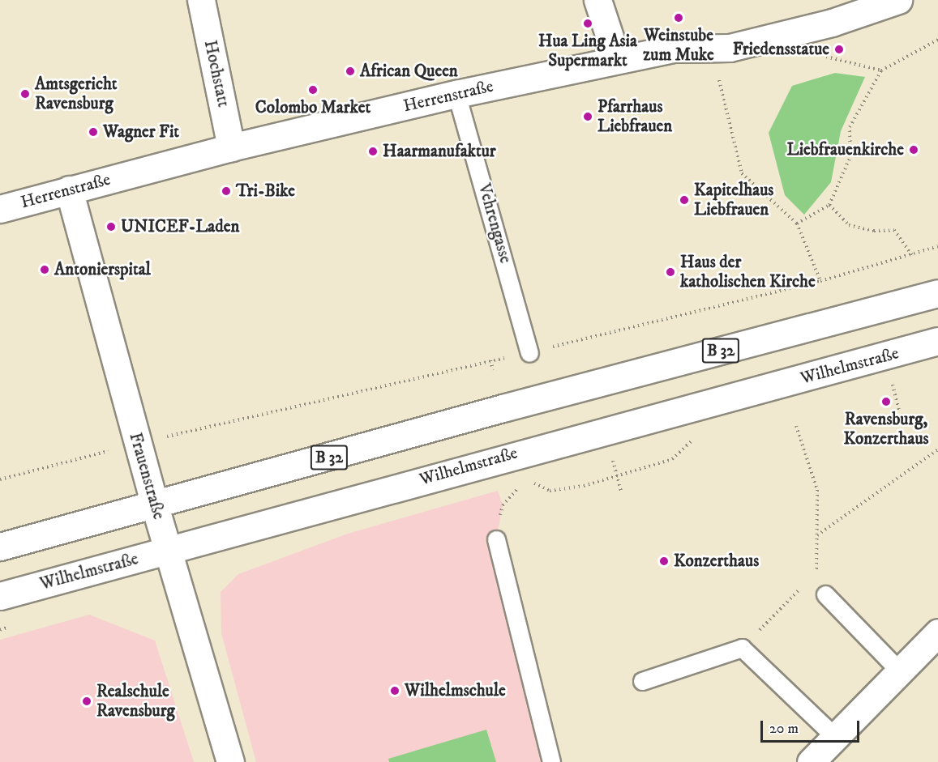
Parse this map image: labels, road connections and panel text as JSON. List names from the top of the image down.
{
  "streets": {
    "main road": [
      "Hochstatt",
      "Herrenstraße",
      "B 32",
      "Wilhelmstraße",
      "Frauenstraße"
    ],
    "lane": ["Vehrengasse"]
  },
  "crossings": [
    ["Hochstatt", "Herrenstraße"],
    ["Herrenstraße", "Vehrengasse"],
    ["Herrenstraße", "Frauenstraße"],
    ["B 32", "Frauenstraße"],
    ["Wilhelmstraße", "Frauenstraße"]
  ],
  "places": [
    "Weinstube zum Muke",
    "Hua Ling Asia Supermarkt",
    "Friedensstatue",
    "African Queen",
    "Colombo Market",
    "Amtsgericht Ravensburg",
    "Pfarrhaus Liebfrauen",
    "Wagner Fit",
    "Liebfrauenkirche",
    "Haarmanufaktur",
    "Tri-Bike",
    "Kapitelhaus Liebfrauen",
    "UNICEF-Laden",
    "Antonierspital",
    "Haus der katholischen Kirche",
    "Ravensburg, Konzerthaus",
    "Konzerthaus",
    "Wilhelmschule",
    "Realschule Ravensburg"
  ],
  "scale_bar": "20 m"
}
